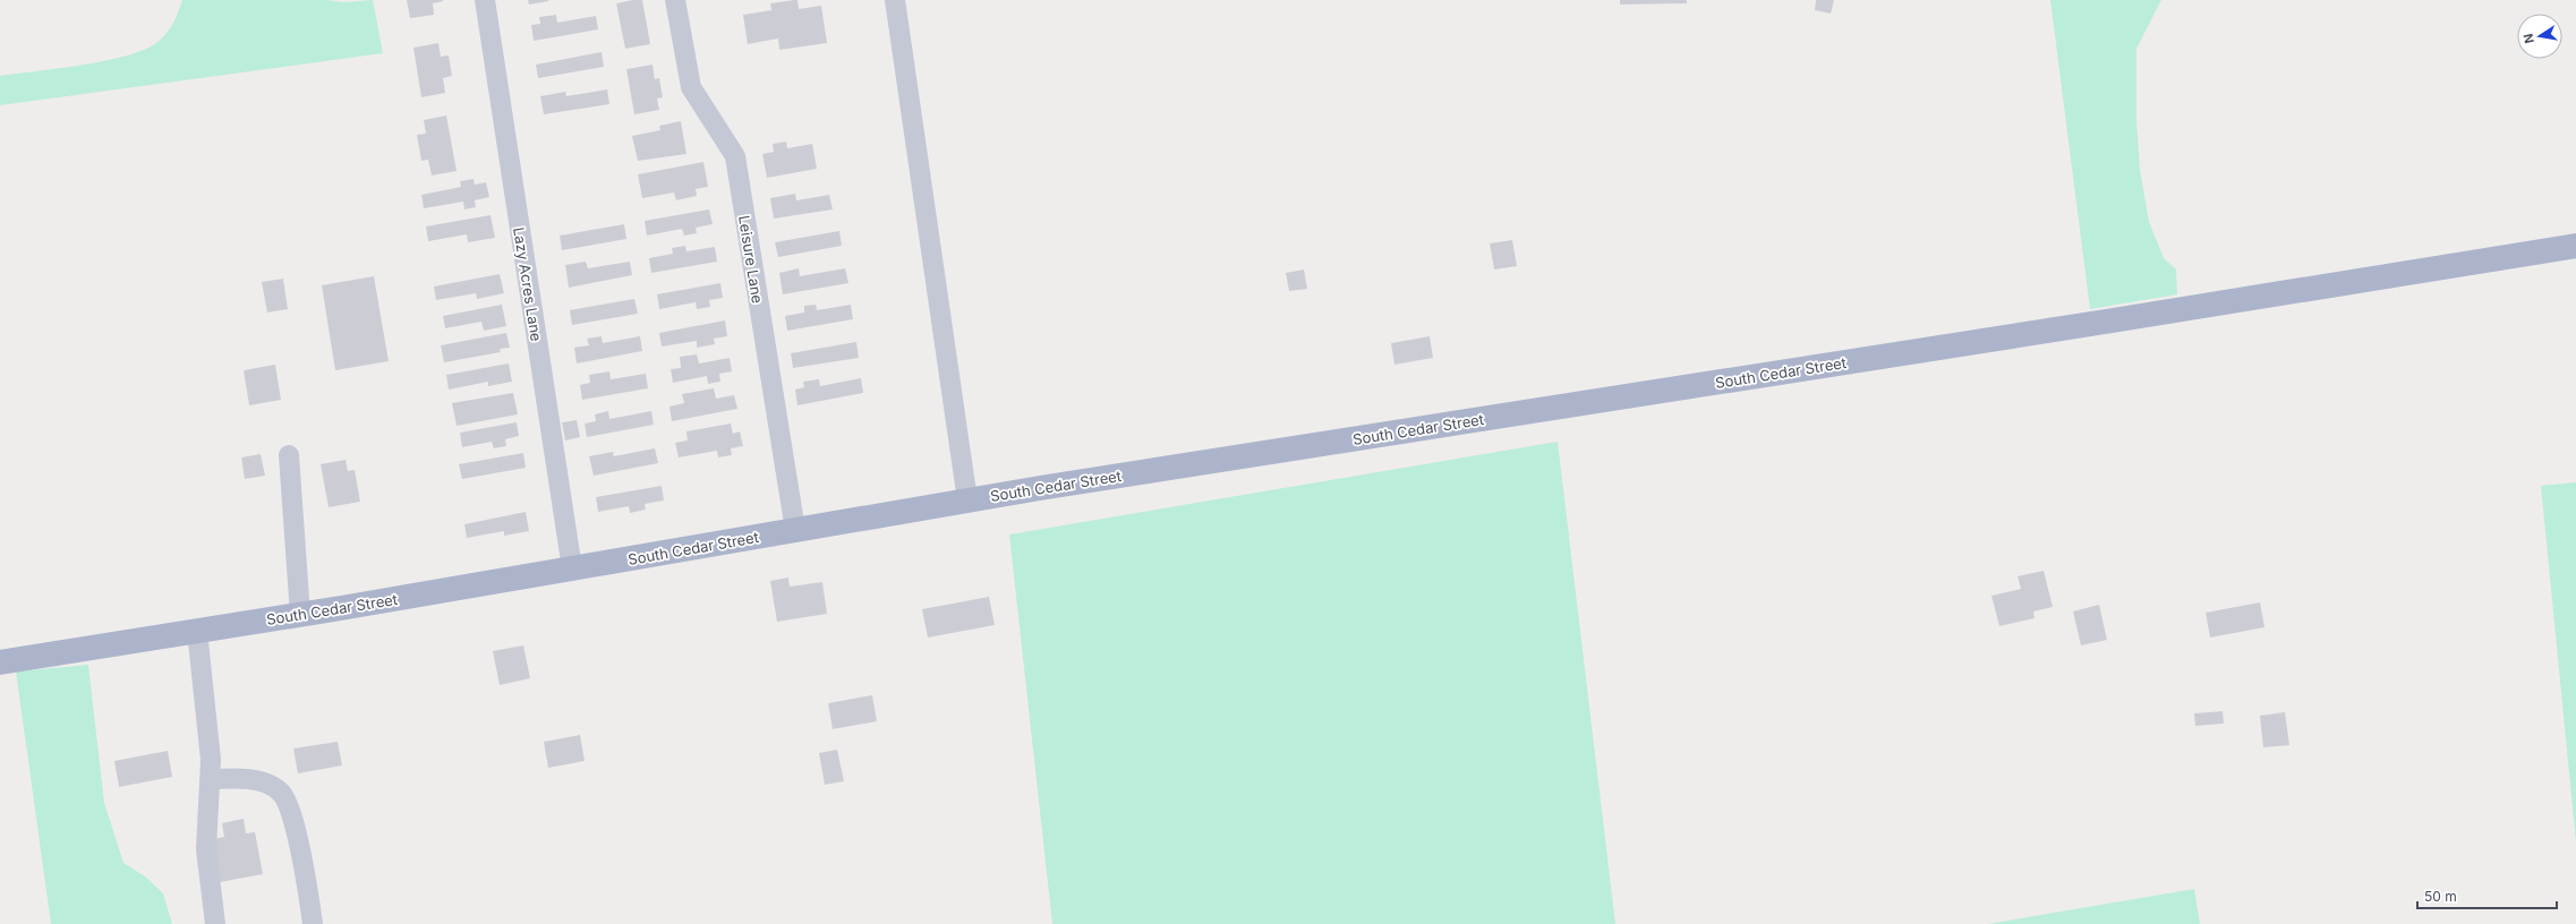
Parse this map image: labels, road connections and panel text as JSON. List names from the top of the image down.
{
  "streets": {
    "main road": ["South Cedar Street"],
    "street": ["Leisure Lane", "Lazy Acres Lane"]
  },
  "crossings": [
    ["Leisure Lane", "South Cedar Street"],
    ["Lazy Acres Lane", "South Cedar Street"]
  ],
  "scale_bar": "50 m",
  "north": "left"
}
